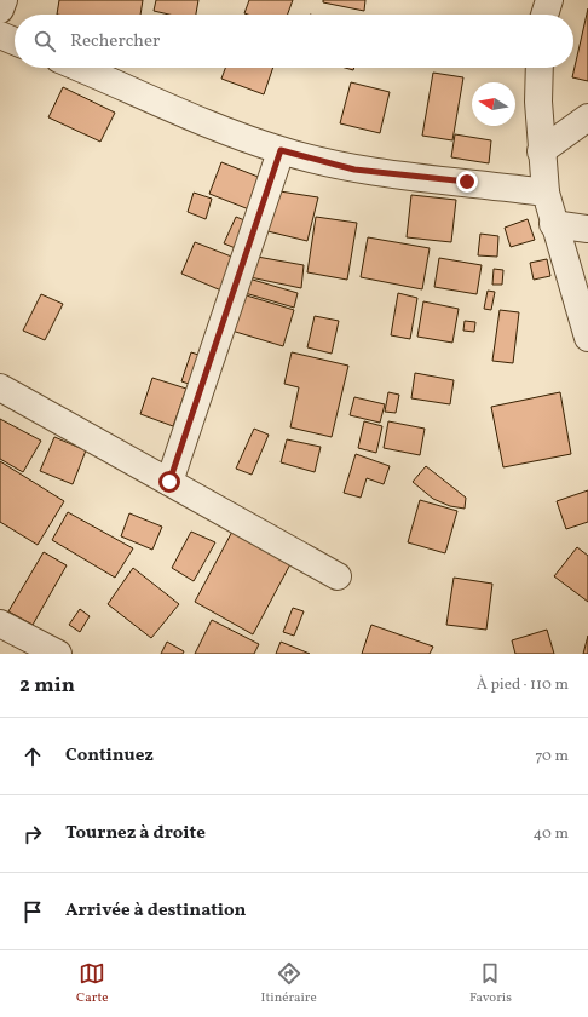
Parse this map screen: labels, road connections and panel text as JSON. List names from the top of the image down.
{
  "north": "left",
  "page": {
    "search": "Rechercher",
    "heading": ["2 min", "À pied · 110 m"],
    "list": [
      ["Continuez", "70 m"],
      ["Tournez à droite", "40 m"],
      "Arrivée à destination"
    ],
    "nav": ["Carte", "Itinéraire", "Favoris"]
  }
}
